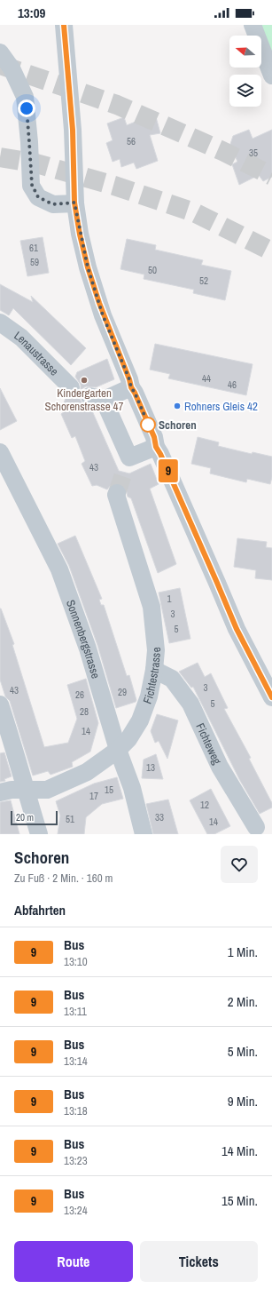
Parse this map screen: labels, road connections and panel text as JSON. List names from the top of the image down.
{
  "streets": {
    "street": [
      "Lenaustrasse",
      "Sonnenbergstrasse",
      "Fichtestrasse",
      "Fichteweg"
    ]
  },
  "crossings": [
    ["Sonnenbergstrasse", "Fichtestrasse"],
    ["Fichtestrasse", "Fichteweg"]
  ],
  "places": ["Kindergarten Schorenstrasse 47", "Rohners Gleis 42", "Schoren"],
  "lines": ["bus line 9"],
  "house_numbers": [
    "56",
    "35",
    "61",
    "59",
    "50",
    "52",
    "44",
    "46",
    "43",
    "1",
    "3",
    "5",
    "3",
    "43",
    "29",
    "26",
    "5",
    "28",
    "14",
    "13",
    "15",
    "17",
    "12",
    "33",
    "51",
    "14"
  ],
  "scale_bar": "20 m",
  "north": "left",
  "page": {
    "status": "13:09",
    "on_map": "9",
    "scale": "20 m",
    "heading": [
      ["Schoren", "Zu Fuß · 2 Min. · 160 m"],
      "Abfahrten"
    ],
    "list": [
      {
        "mark": "9",
        "name": "Bus",
        "note": "13:10",
        "value": "1 Min."
      },
      {
        "mark": "9",
        "name": "Bus",
        "note": "13:11",
        "value": "2 Min."
      },
      {
        "mark": "9",
        "name": "Bus",
        "note": "13:14",
        "value": "5 Min."
      },
      {
        "mark": "9",
        "name": "Bus",
        "note": "13:18",
        "value": "9 Min."
      },
      {
        "mark": "9",
        "name": "Bus",
        "note": "13:23",
        "value": "14 Min."
      },
      {
        "mark": "9",
        "name": "Bus",
        "note": "13:24",
        "value": "15 Min."
      }
    ],
    "buttons": ["Route", "Tickets"]
  }
}
